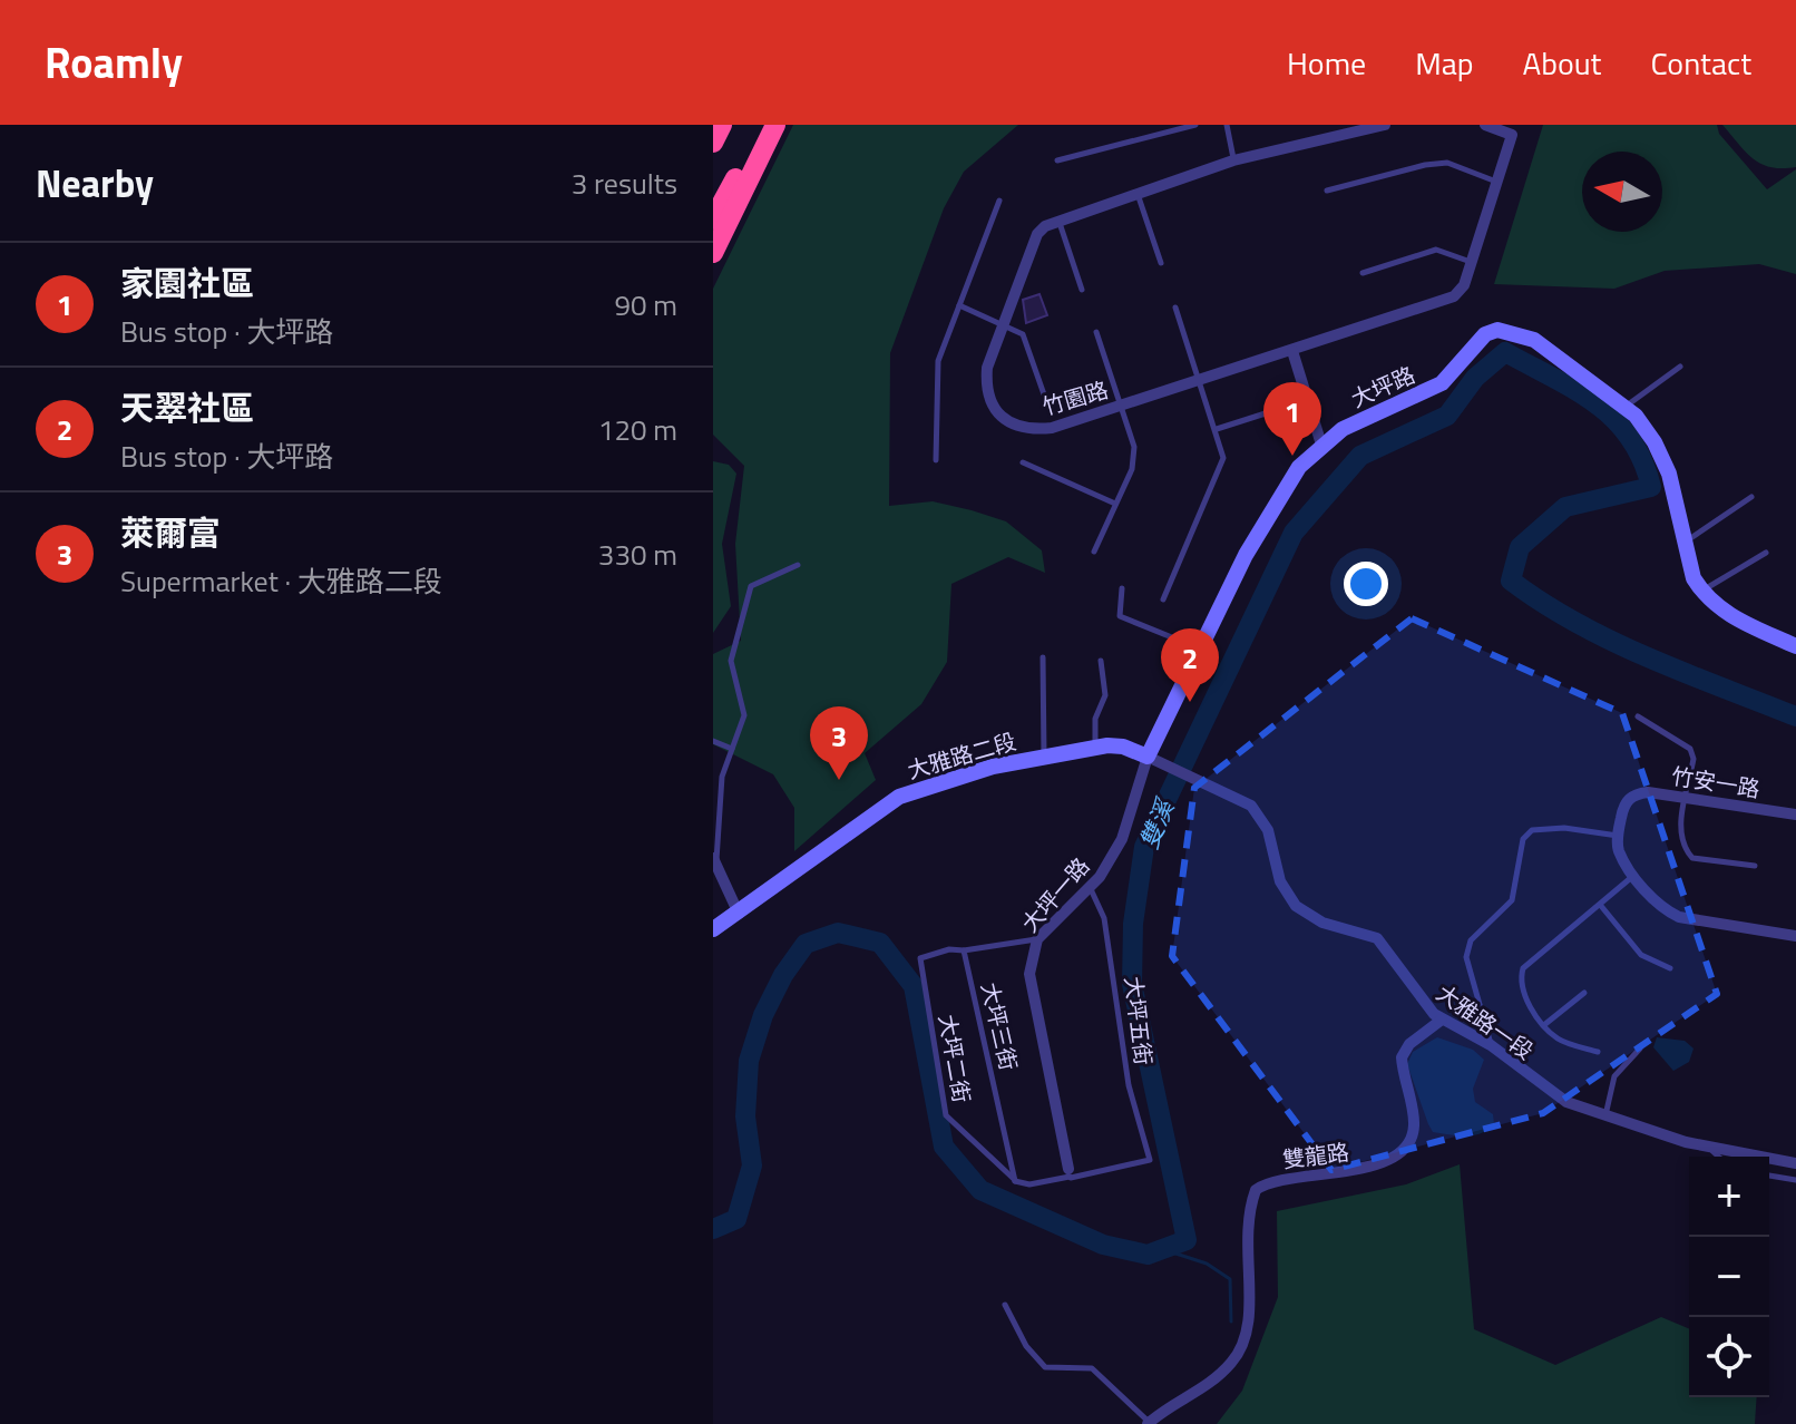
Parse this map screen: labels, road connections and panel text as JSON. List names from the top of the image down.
{
  "streets": {
    "street": [
      "大坪路",
      "竹園路",
      "大雅路二段",
      "竹安一路",
      "大坪一路",
      "大雅路一段",
      "雙龍路"
    ],
    "lane": ["大坪五街", "大坪三街", "大坪二街"]
  },
  "crossings": [
    ["大坪路", "大雅路二段"],
    ["大坪路", "大坪一路"],
    ["大坪路", "大雅路一段"],
    ["大雅路二段", "大坪一路"],
    ["大雅路二段", "大雅路一段"],
    ["大坪一路", "大坪五街"],
    ["大坪一路", "大雅路一段"],
    ["大雅路一段", "雙龍路"],
    ["大坪三街", "大坪二街"]
  ],
  "water": ["雙溪"],
  "north": "left",
  "page": {
    "header": "Roamly",
    "nav": [
      "Home",
      "Map",
      "About",
      "Contact"
    ],
    "heading": ["Nearby", "3 results"],
    "list": [
      {
        "mark": "1",
        "name": "家園社區",
        "note": "Bus stop · 大坪路",
        "value": "90 m"
      },
      {
        "mark": "2",
        "name": "天翠社區",
        "note": "Bus stop · 大坪路",
        "value": "120 m"
      },
      {
        "mark": "3",
        "name": "萊爾富",
        "note": "Supermarket · 大雅路二段",
        "value": "330 m"
      }
    ],
    "pins": ["1", "2", "3"],
    "map_buttons": ["+", "−"]
  }
}
